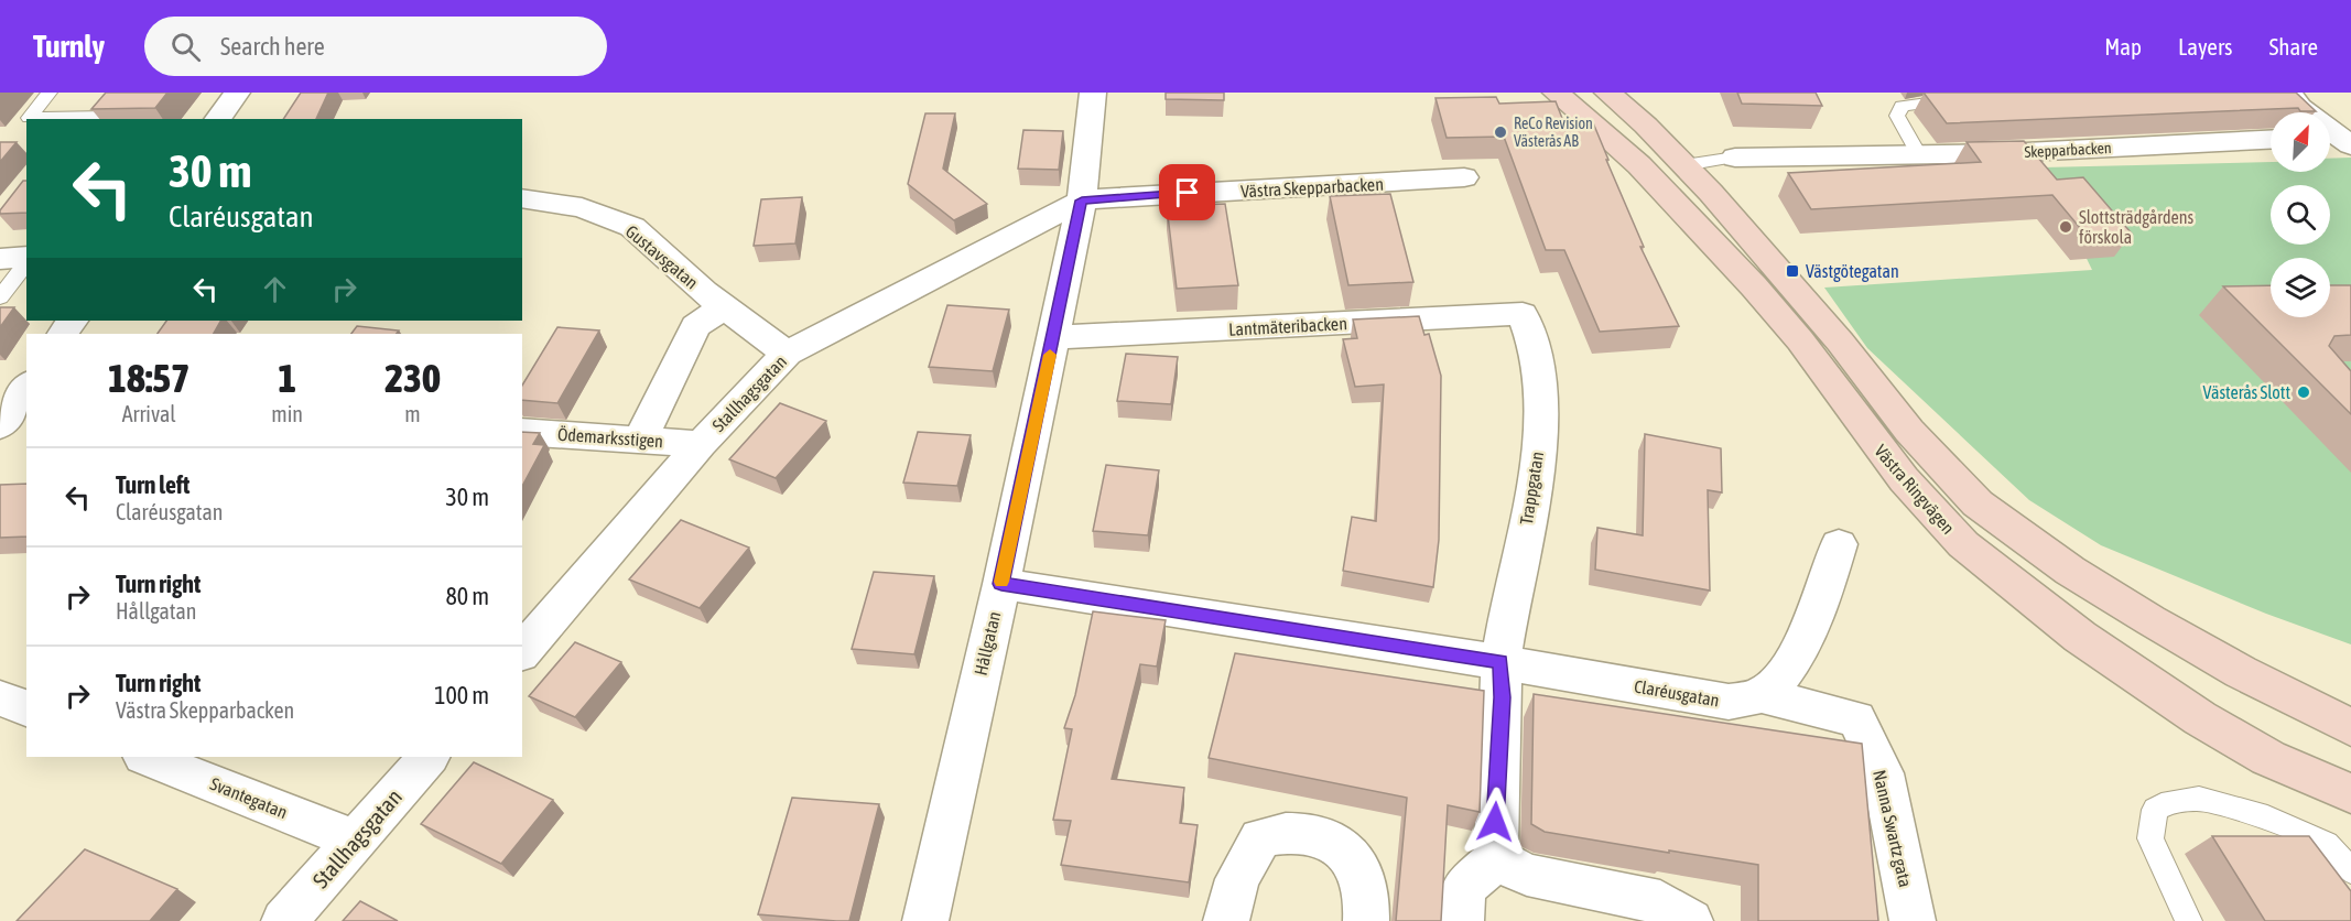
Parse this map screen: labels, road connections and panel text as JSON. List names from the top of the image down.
{
  "streets": {
    "main road": ["Västra Ringvägen"],
    "street": [
      "Skepparbacken",
      "Västra Skepparbacken",
      "Gustavsgatan",
      "Lantmäteribacken",
      "Stallhagsgatan",
      "Ödemarksstigen",
      "Trappgatan",
      "Hållgatan",
      "Claréusgatan",
      "Svantegatan",
      "Nanna Swartz gata"
    ]
  },
  "crossings": [
    ["Västra Skepparbacken", "Stallhagsgatan"],
    ["Västra Skepparbacken", "Hållgatan"],
    ["Gustavsgatan", "Stallhagsgatan"],
    ["Lantmäteribacken", "Trappgatan"],
    ["Lantmäteribacken", "Hållgatan"],
    ["Stallhagsgatan", "Ödemarksstigen"],
    ["Stallhagsgatan", "Hållgatan"],
    ["Stallhagsgatan", "Svantegatan"],
    ["Trappgatan", "Claréusgatan"],
    ["Hållgatan", "Claréusgatan"],
    ["Claréusgatan", "Nanna Swartz gata"]
  ],
  "places": {
    "other": ["ReCo Revision Västerås AB", "Slottsträdgårdens förskola", "Västerås Slott"],
    "transit": ["Västgötegatan"]
  },
  "north": "top right",
  "page": {
    "header": "Turnly",
    "search": "Search here",
    "nav": ["Map", "Layers", "Share"],
    "turn": ["30 m", "Claréusgatan"],
    "eta": [
      "18:57",
      "Arrival",
      "1",
      "min",
      "230",
      "m"
    ],
    "list": [
      {
        "name": "Turn left",
        "note": "Claréusgatan",
        "value": "30 m"
      },
      {
        "name": "Turn right",
        "note": "Hållgatan",
        "value": "80 m"
      },
      {
        "name": "Turn right",
        "note": "Västra Skepparbacken",
        "value": "100 m"
      }
    ]
  }
}
